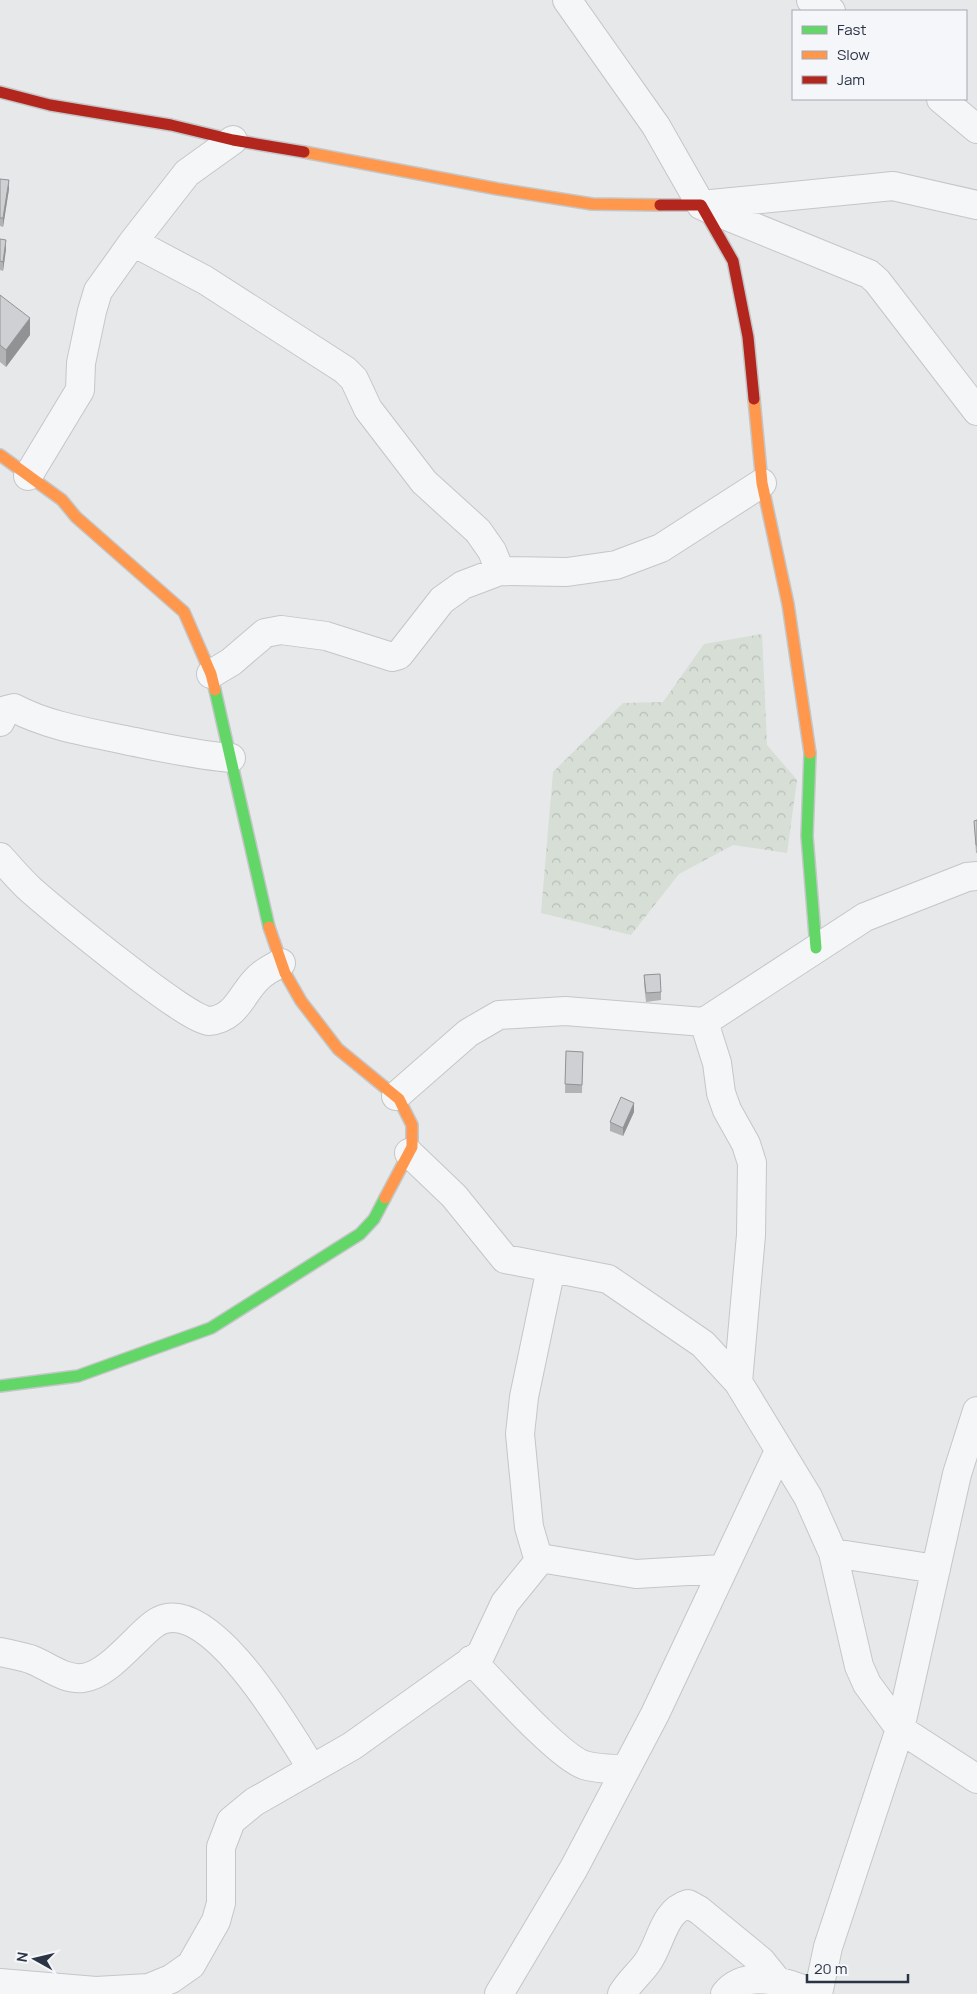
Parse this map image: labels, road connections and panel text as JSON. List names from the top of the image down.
{
  "legend": ["Fast", "Slow", "Jam"],
  "scale_bar": "20 m",
  "north": "left"
}
